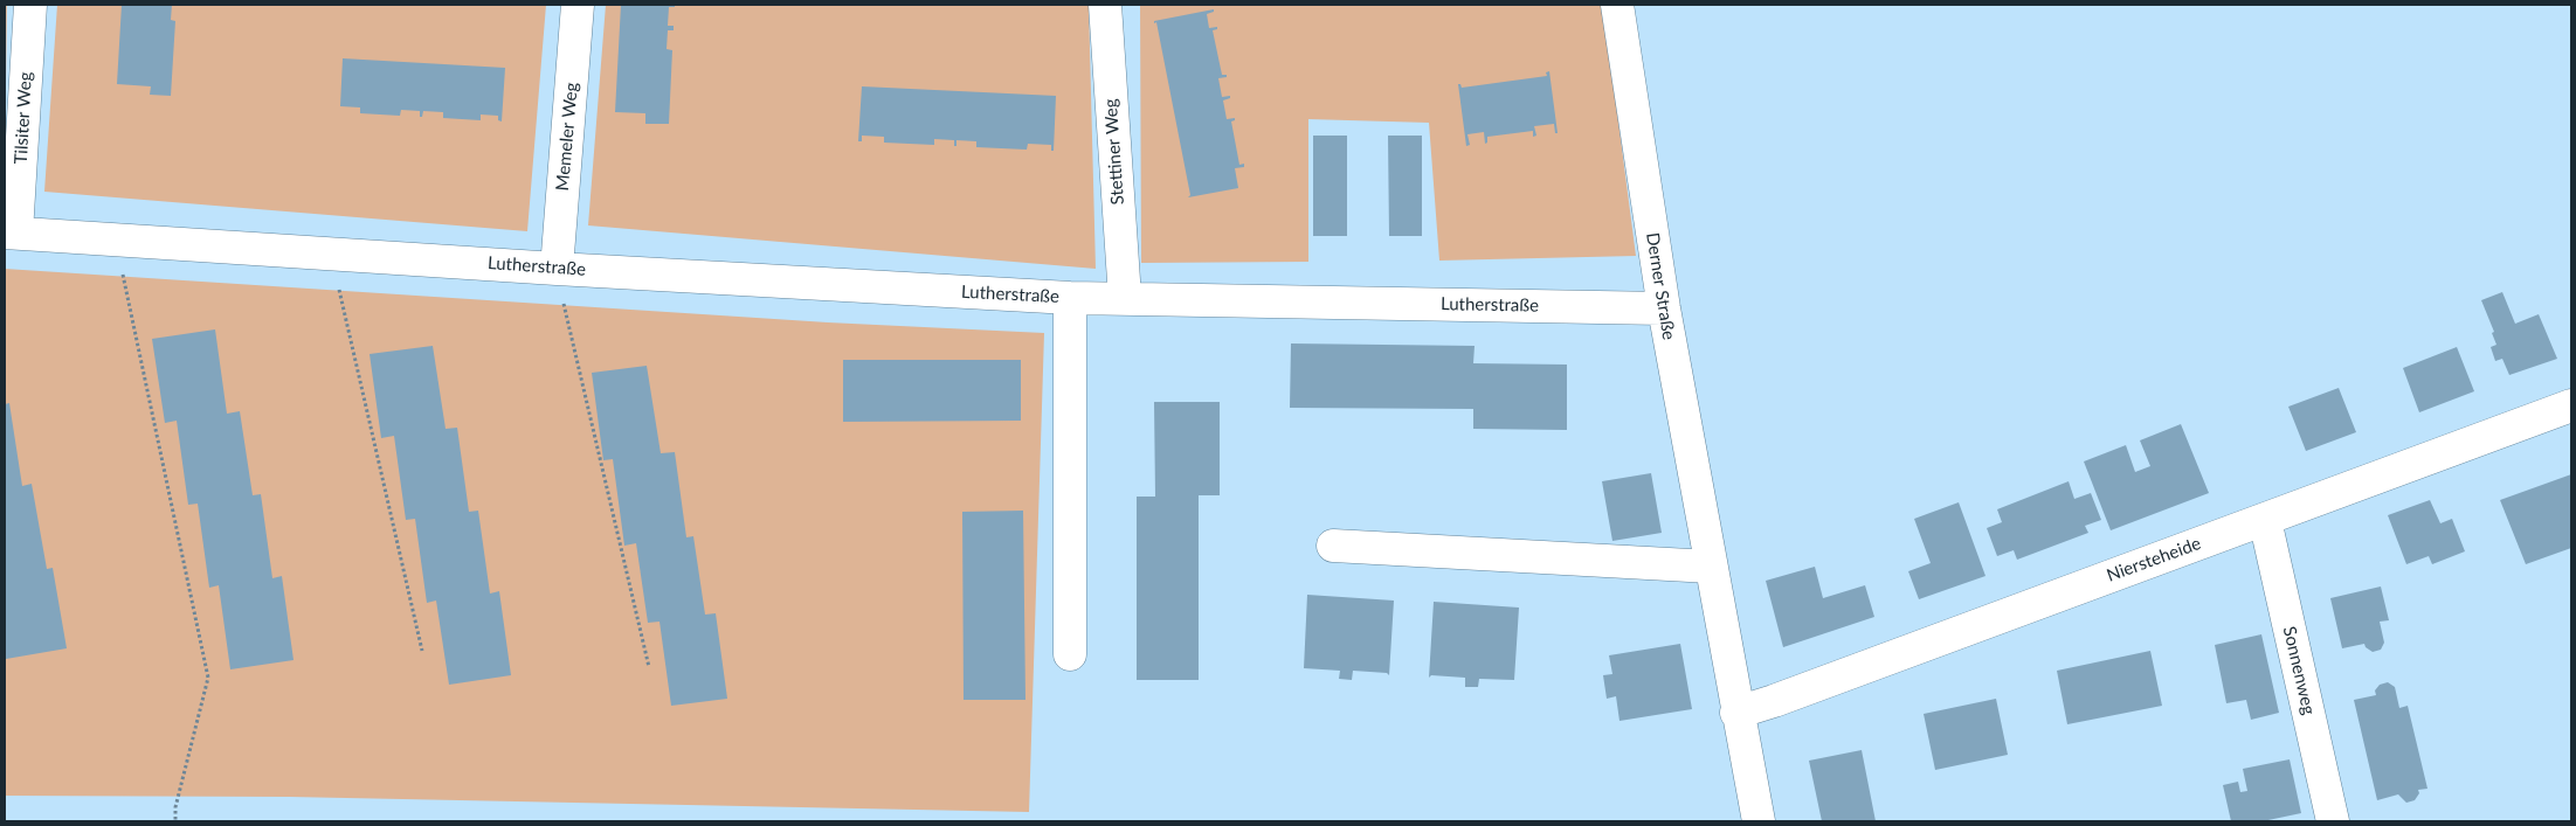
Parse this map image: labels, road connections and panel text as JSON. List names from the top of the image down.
{
  "streets": {
    "street": [
      "Tilsiter Weg",
      "Memeler Weg",
      "Stettiner Weg",
      "Lutherstraße",
      "Derner Straße",
      "Niersteheide",
      "Sonnenweg"
    ]
  },
  "crossings": [
    ["Tilsiter Weg", "Lutherstraße"],
    ["Memeler Weg", "Lutherstraße"],
    ["Stettiner Weg", "Lutherstraße"],
    ["Lutherstraße", "Derner Straße"],
    ["Derner Straße", "Niersteheide"],
    ["Niersteheide", "Sonnenweg"]
  ]
}
